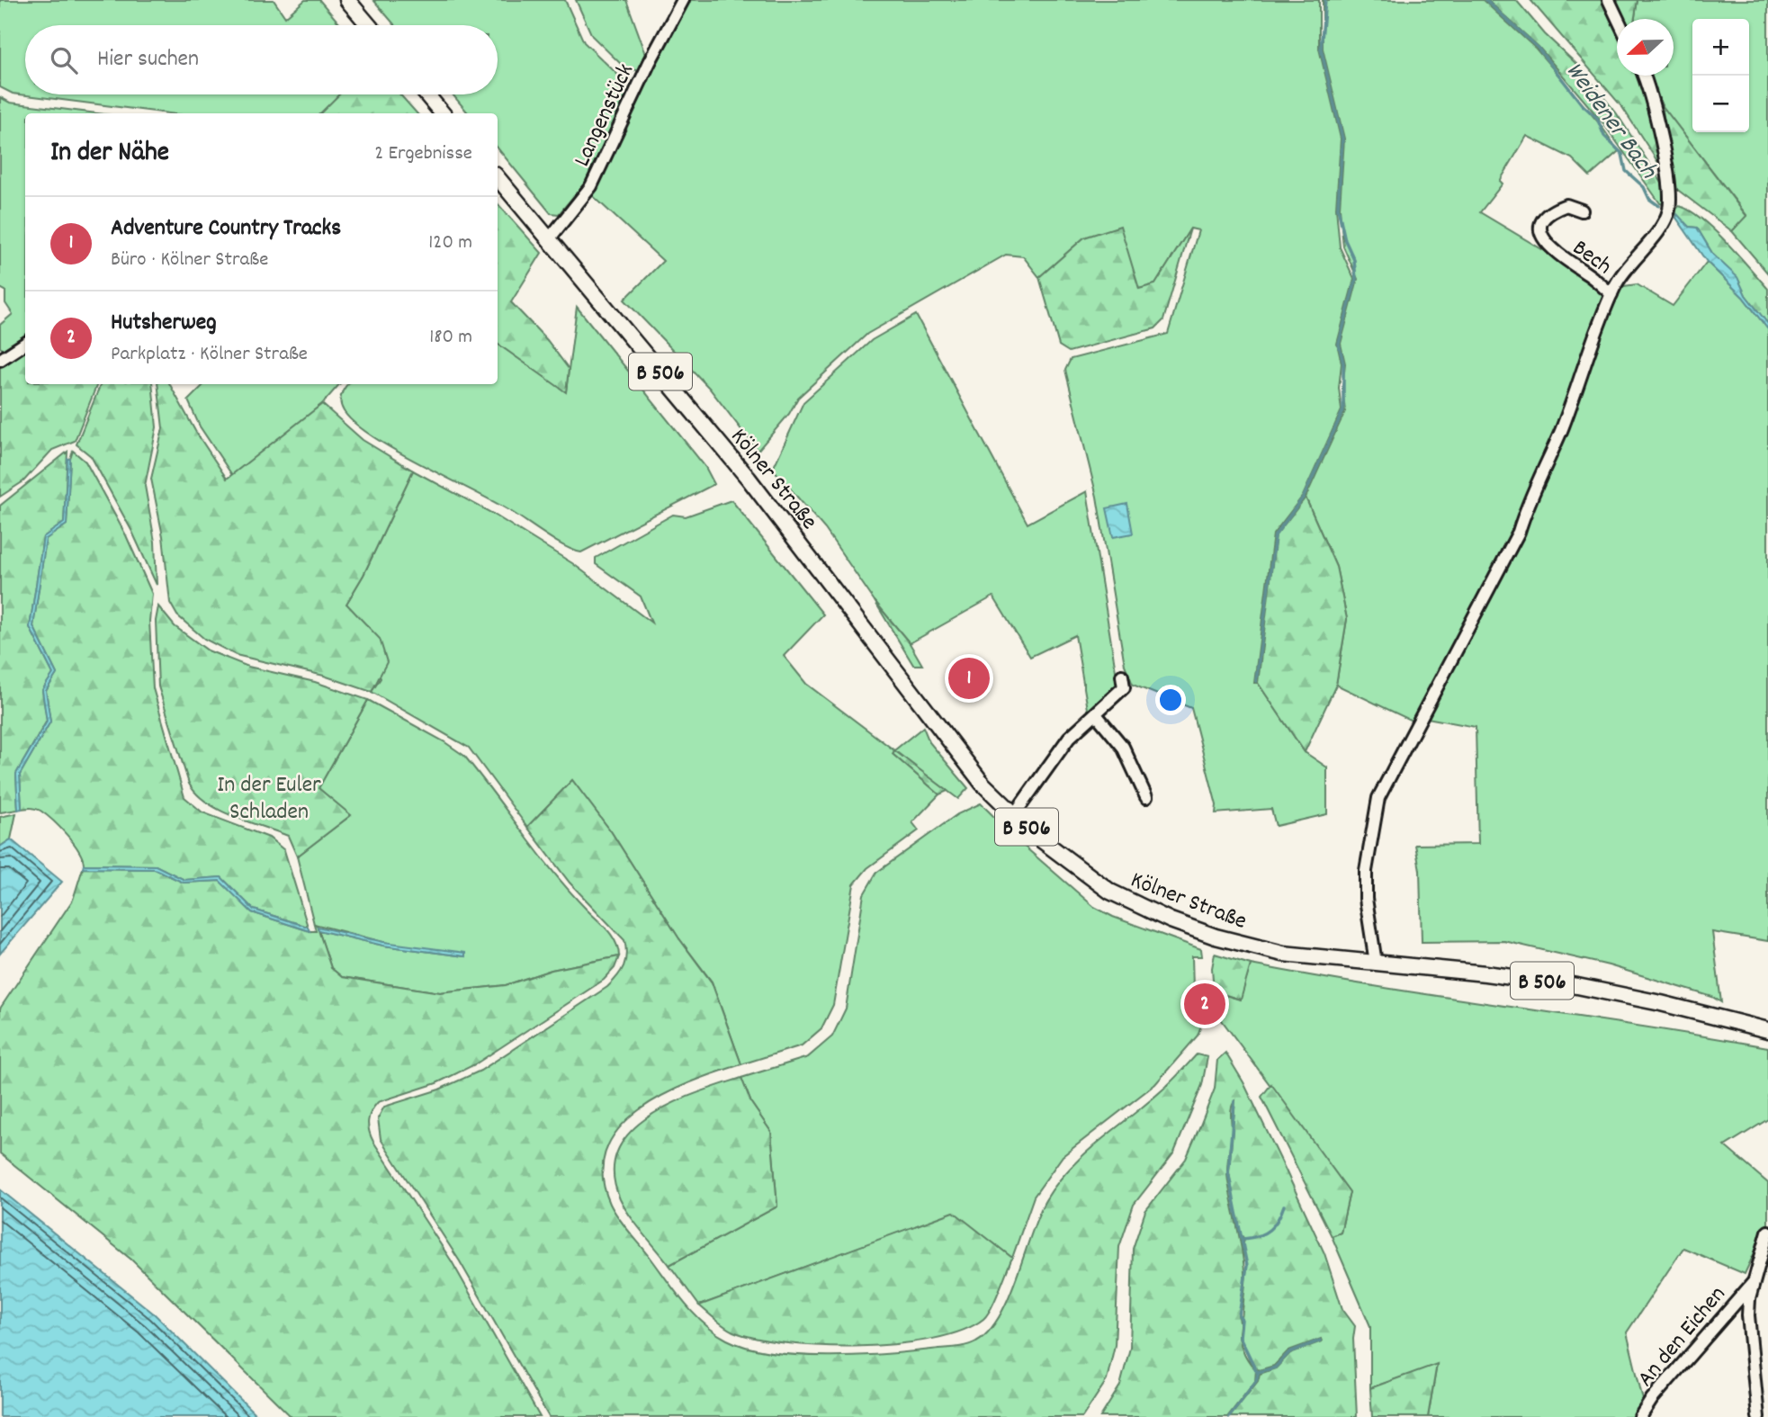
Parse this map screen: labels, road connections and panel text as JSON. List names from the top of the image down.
{
  "streets": {
    "main road": ["B 506", "Kölner Straße"],
    "street": ["Langenstück", "Bech", "An den Eichen"]
  },
  "crossings": [
    ["Langenstück", "Kölner Straße"]
  ],
  "water": ["Weidener Bach"],
  "parks": ["In der Euler Schladen"],
  "north": "left",
  "page": {
    "map_buttons": ["+", "−"],
    "search": "Hier suchen",
    "heading": ["In der Nähe", "2 Ergebnisse"],
    "list": [
      {
        "mark": "1",
        "name": "Adventure Country Tracks",
        "note": "Büro · Kölner Straße",
        "value": "120 m"
      },
      {
        "mark": "2",
        "name": "Hutsherweg",
        "note": "Parkplatz · Kölner Straße",
        "value": "180 m"
      }
    ],
    "pins": ["1", "2"]
  }
}
